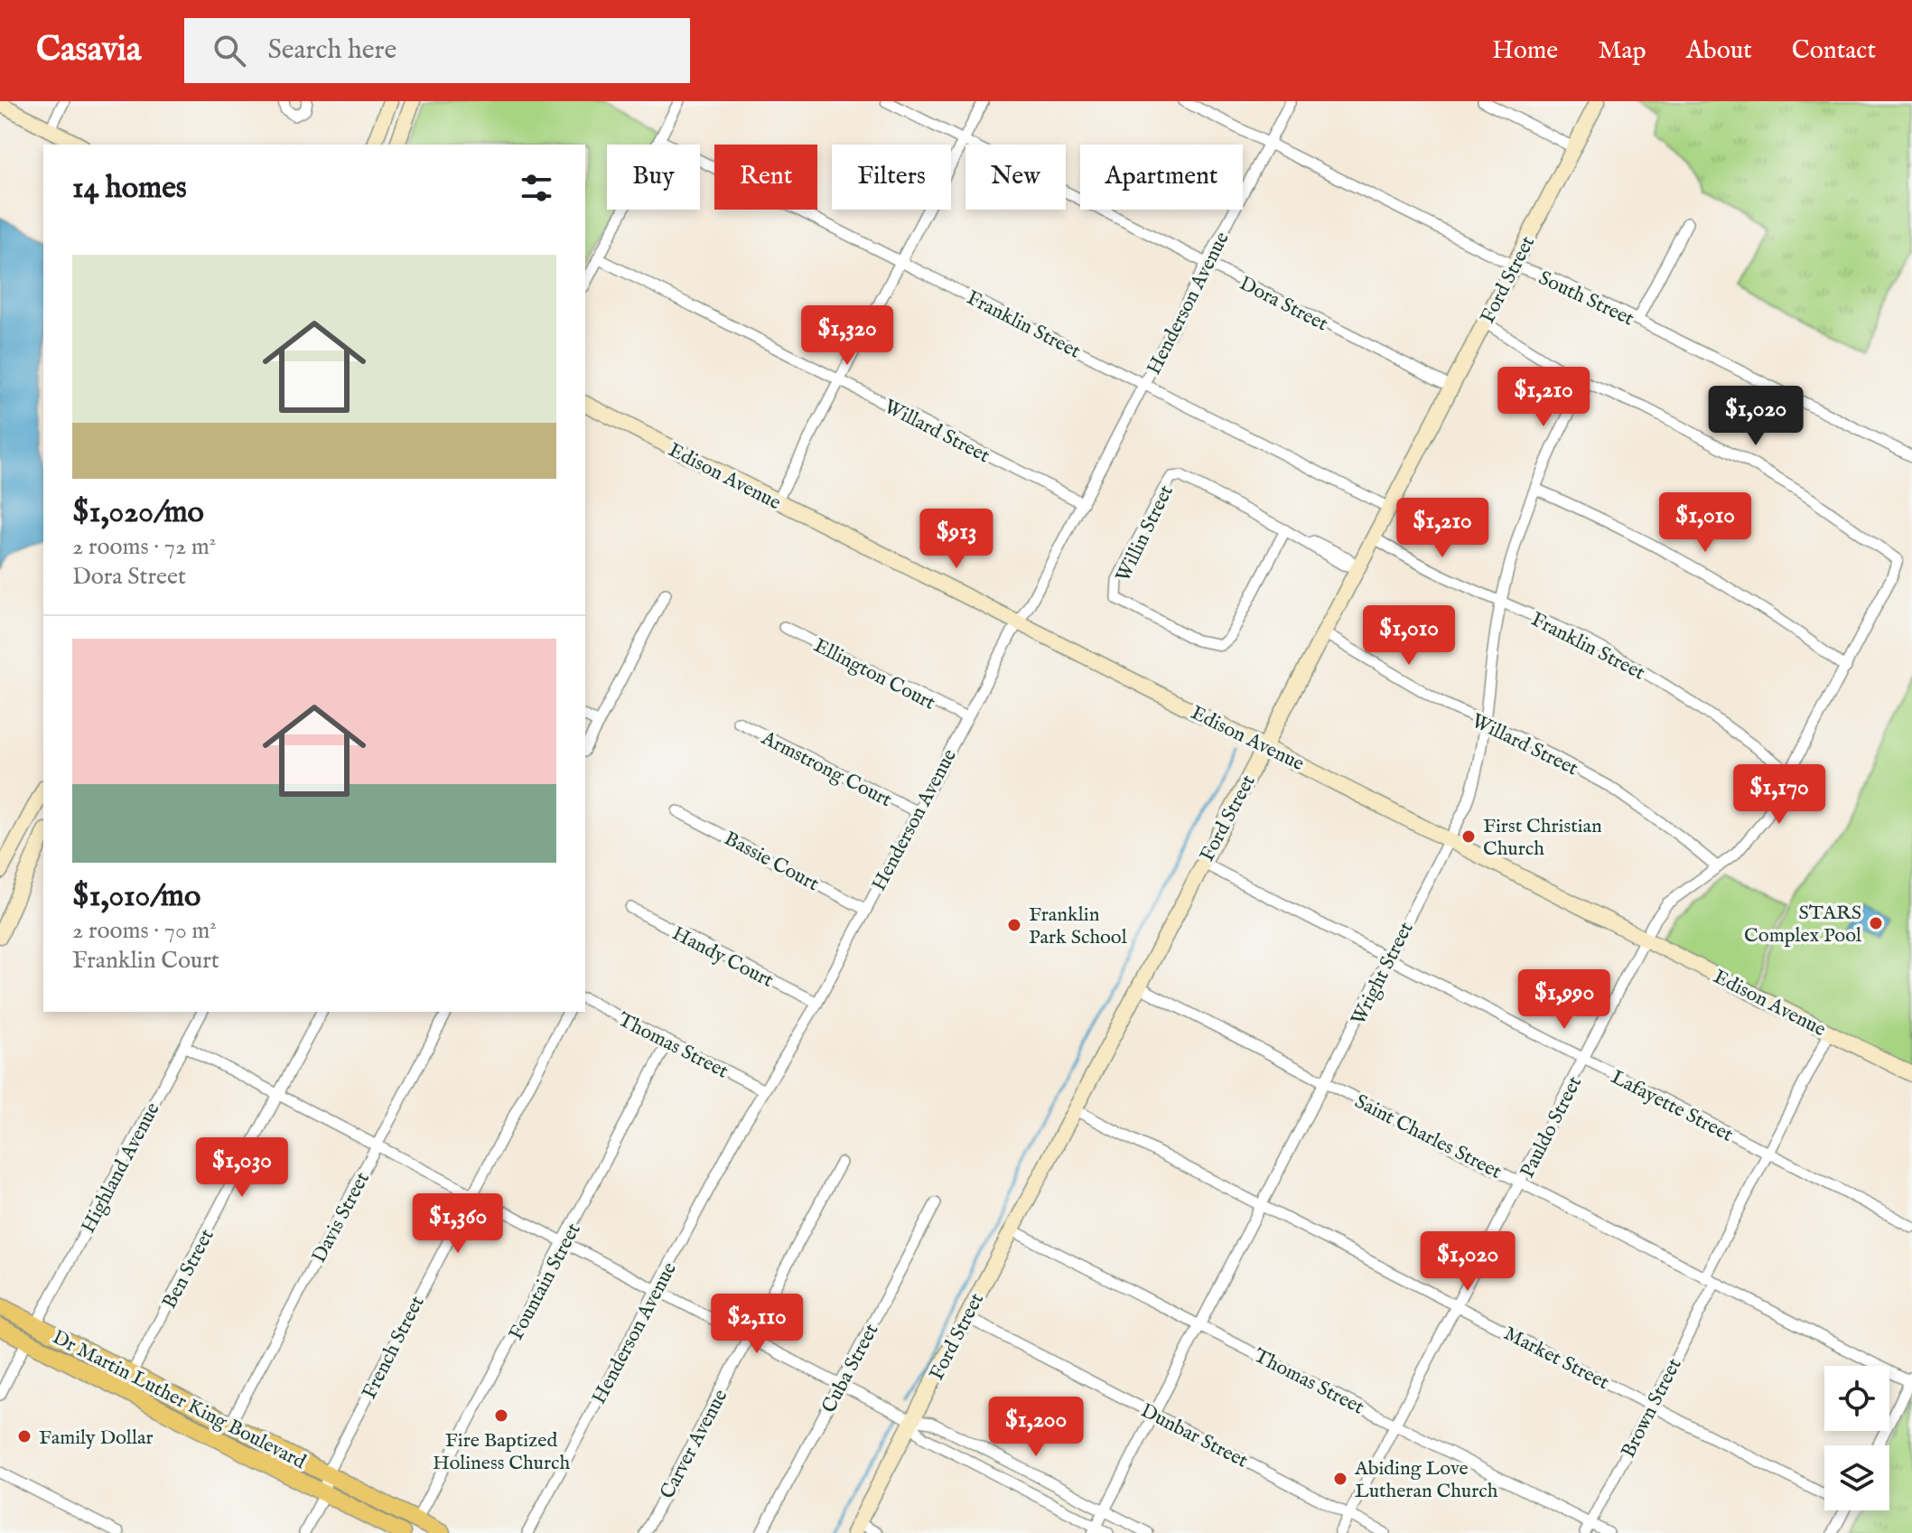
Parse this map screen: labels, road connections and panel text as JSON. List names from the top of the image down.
{
  "streets": {
    "main road": ["Dr Martin Luther King Boulevard"],
    "street": [
      "Ford Street",
      "South Street",
      "Henderson Avenue",
      "Dora Street",
      "Franklin Street",
      "Willard Street",
      "Edison Avenue",
      "Willin Street",
      "Ellington Court",
      "Armstrong Court",
      "Bassie Court",
      "Handy Court",
      "Wright Street",
      "Thomas Street",
      "Lafayette Street",
      "Pauldo Street",
      "Saint Charles Street",
      "Highland Avenue",
      "Davis Street",
      "Ben Street",
      "Fountain Street",
      "French Street",
      "Market Street",
      "Cuba Street",
      "Brown Street",
      "Dunbar Street",
      "Carver Avenue"
    ]
  },
  "crossings": [
    ["Ford Street", "South Street"],
    ["Ford Street", "Dora Street"],
    ["Ford Street", "Franklin Street"],
    ["Ford Street", "Willard Street"],
    ["Ford Street", "Edison Avenue"],
    ["Ford Street", "Willin Street"],
    ["Ford Street", "Thomas Street"],
    ["Ford Street", "Lafayette Street"],
    ["Ford Street", "Saint Charles Street"],
    ["Ford Street", "Market Street"],
    ["Ford Street", "Dunbar Street"],
    ["South Street", "Henderson Avenue"],
    ["Henderson Avenue", "Dora Street"],
    ["Henderson Avenue", "Franklin Street"],
    ["Henderson Avenue", "Willard Street"],
    ["Henderson Avenue", "Edison Avenue"],
    ["Henderson Avenue", "Ellington Court"],
    ["Henderson Avenue", "Armstrong Court"],
    ["Henderson Avenue", "Bassie Court"],
    ["Henderson Avenue", "Handy Court"],
    ["Henderson Avenue", "Thomas Street"],
    ["Franklin Street", "Wright Street"],
    ["Franklin Street", "Pauldo Street"],
    ["Willard Street", "Wright Street"],
    ["Willard Street", "Pauldo Street"],
    ["Edison Avenue", "Wright Street"],
    ["Edison Avenue", "Pauldo Street"],
    ["Edison Avenue", "Brown Street"],
    ["Wright Street", "Thomas Street"],
    ["Wright Street", "Lafayette Street"],
    ["Wright Street", "Pauldo Street"],
    ["Wright Street", "Saint Charles Street"],
    ["Wright Street", "Market Street"],
    ["Wright Street", "Dunbar Street"],
    ["Thomas Street", "Pauldo Street"],
    ["Thomas Street", "Fountain Street"],
    ["Thomas Street", "Brown Street"],
    ["Lafayette Street", "Pauldo Street"],
    ["Lafayette Street", "Brown Street"],
    ["Pauldo Street", "Saint Charles Street"],
    ["Pauldo Street", "Market Street"],
    ["Pauldo Street", "Dunbar Street"],
    ["Saint Charles Street", "Brown Street"],
    ["Highland Avenue", "Dr Martin Luther King Boulevard"],
    ["Davis Street", "Dr Martin Luther King Boulevard"],
    ["Ben Street", "Dr Martin Luther King Boulevard"],
    ["Fountain Street", "Dr Martin Luther King Boulevard"],
    ["French Street", "Dr Martin Luther King Boulevard"],
    ["Market Street", "Brown Street"]
  ],
  "places": [
    "First Christian Church",
    "STARS Complex Pool",
    "Franklin Park School",
    "Fire Baptized Holiness Church",
    "Family Dollar",
    "Abiding Love Lutheran Church"
  ],
  "page": {
    "header": "Casavia",
    "search": "Search here",
    "nav": [
      "Home",
      "Map",
      "About",
      "Contact"
    ],
    "chip": [
      "Buy",
      "Rent",
      "Filters",
      "New",
      "Apartment"
    ],
    "heading": "14 homes",
    "list": [
      {
        "name": "$1,020/mo",
        "note": "2 rooms · 72 m² · Dora Street"
      },
      {
        "name": "$1,010/mo",
        "note": "2 rooms · 70 m² · Franklin Court"
      }
    ],
    "price": [
      "$1,320",
      "$1,210",
      "$1,020",
      "$1,010",
      "$1,210",
      "$913",
      "$1,010",
      "$1,170",
      "$1,990",
      "$1,030",
      "$1,360",
      "$1,020",
      "$2,110",
      "$1,200"
    ]
  }
}
